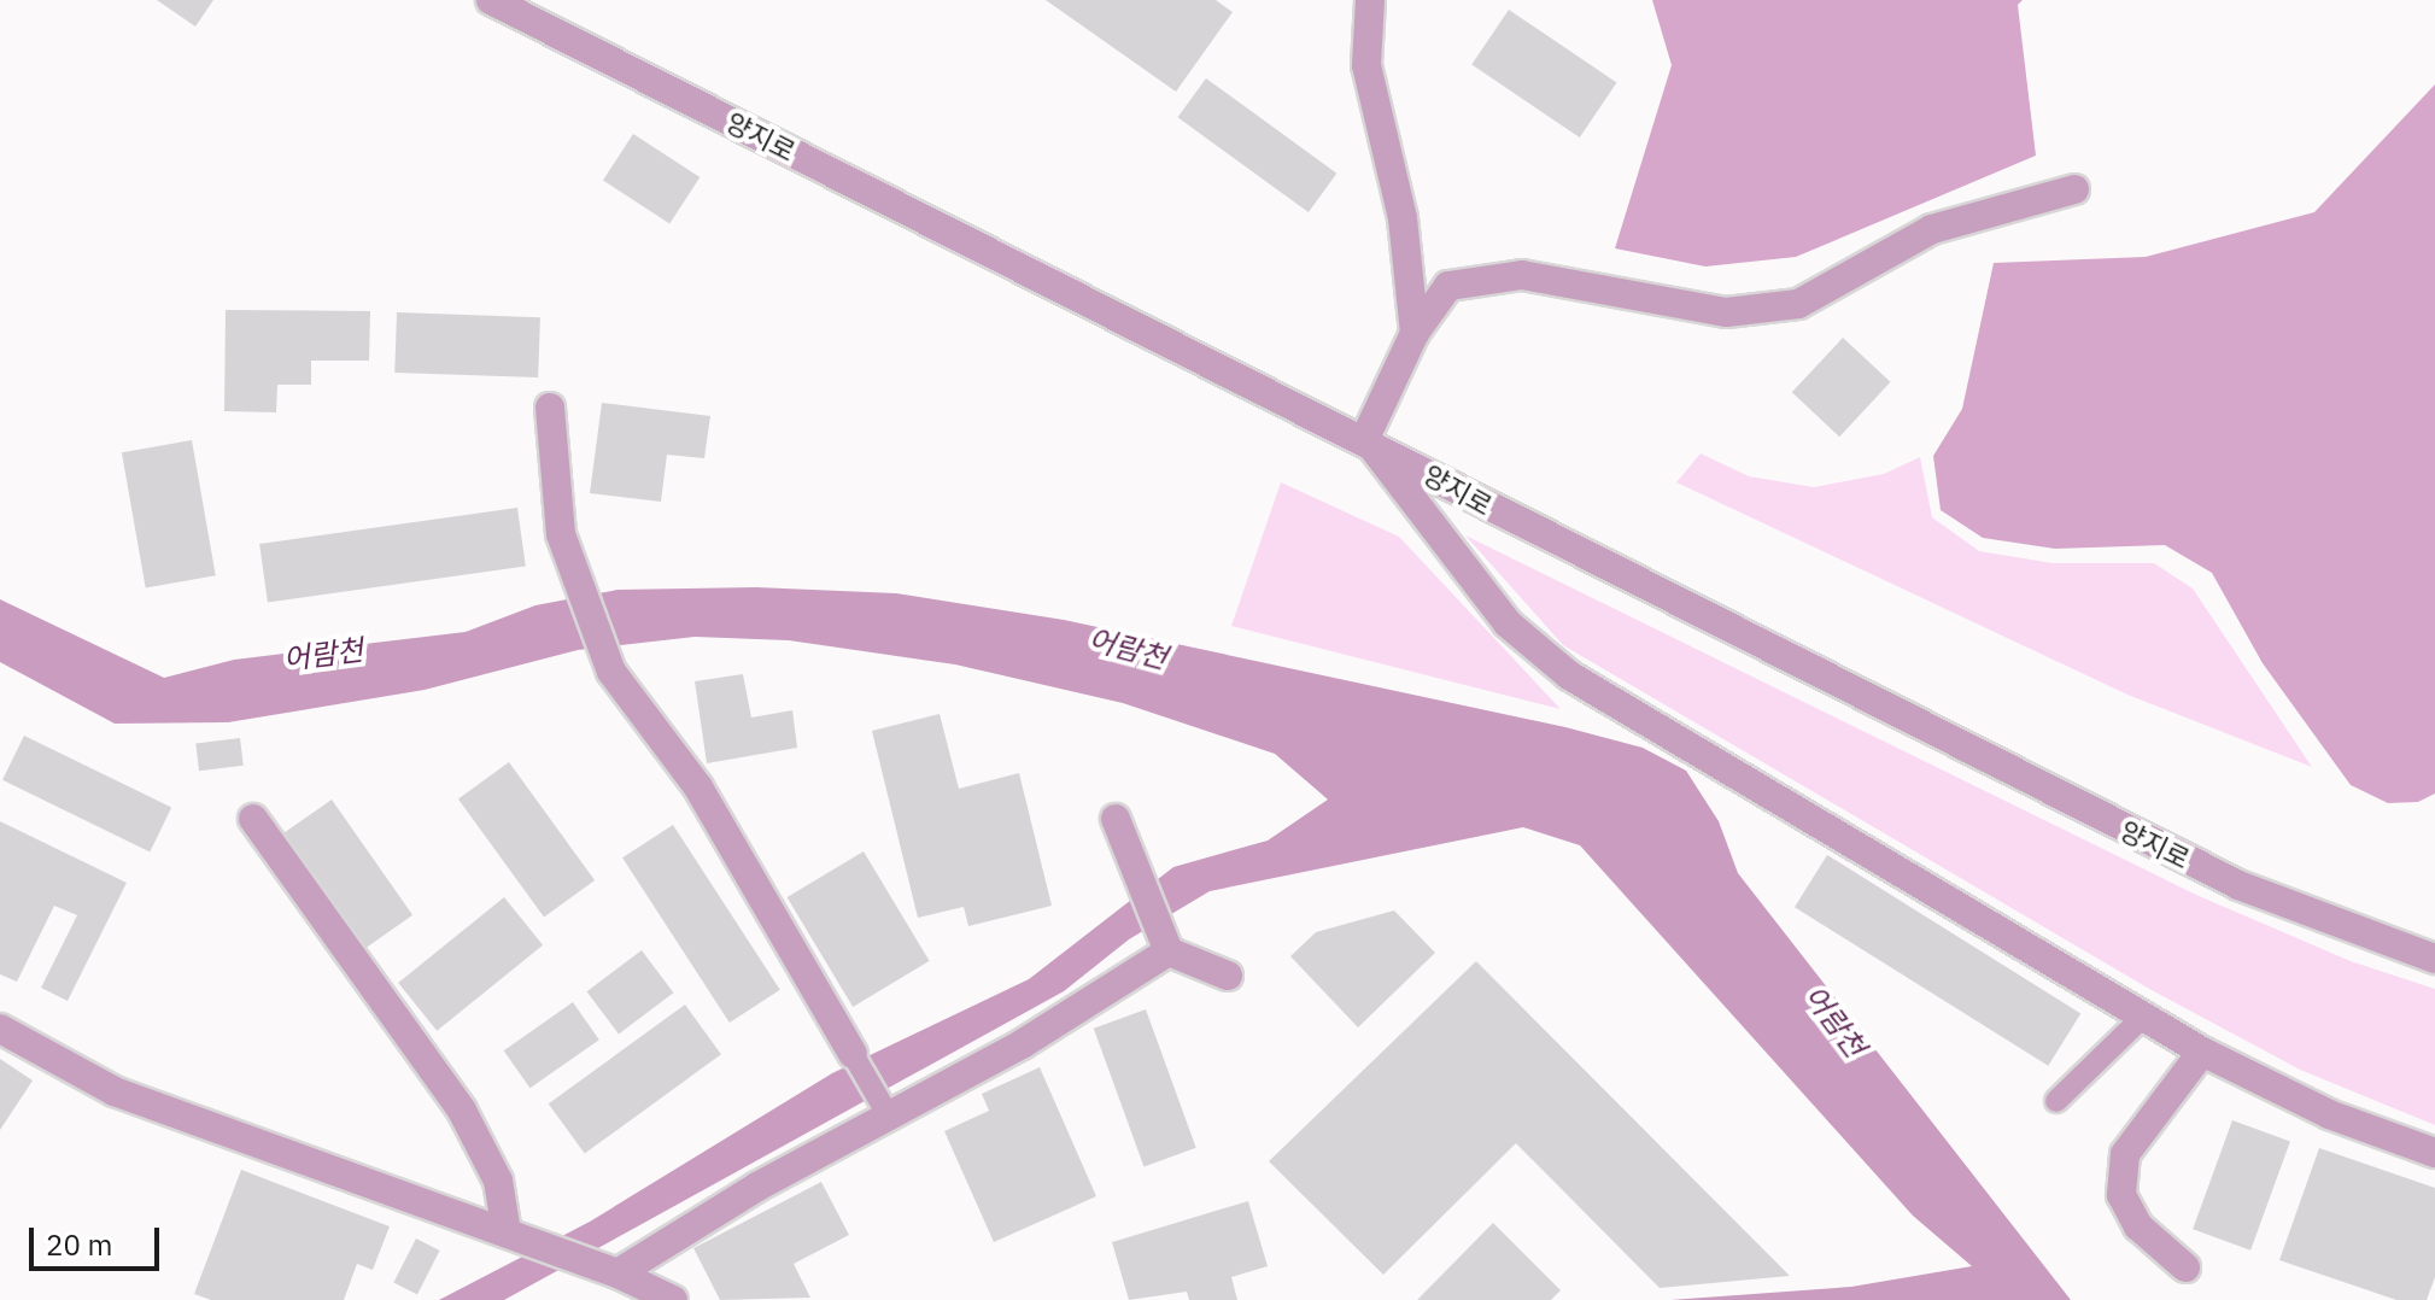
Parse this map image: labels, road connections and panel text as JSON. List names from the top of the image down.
{
  "streets": {
    "street": ["양지로"]
  },
  "water": ["어람천"],
  "scale_bar": "20 m"
}
